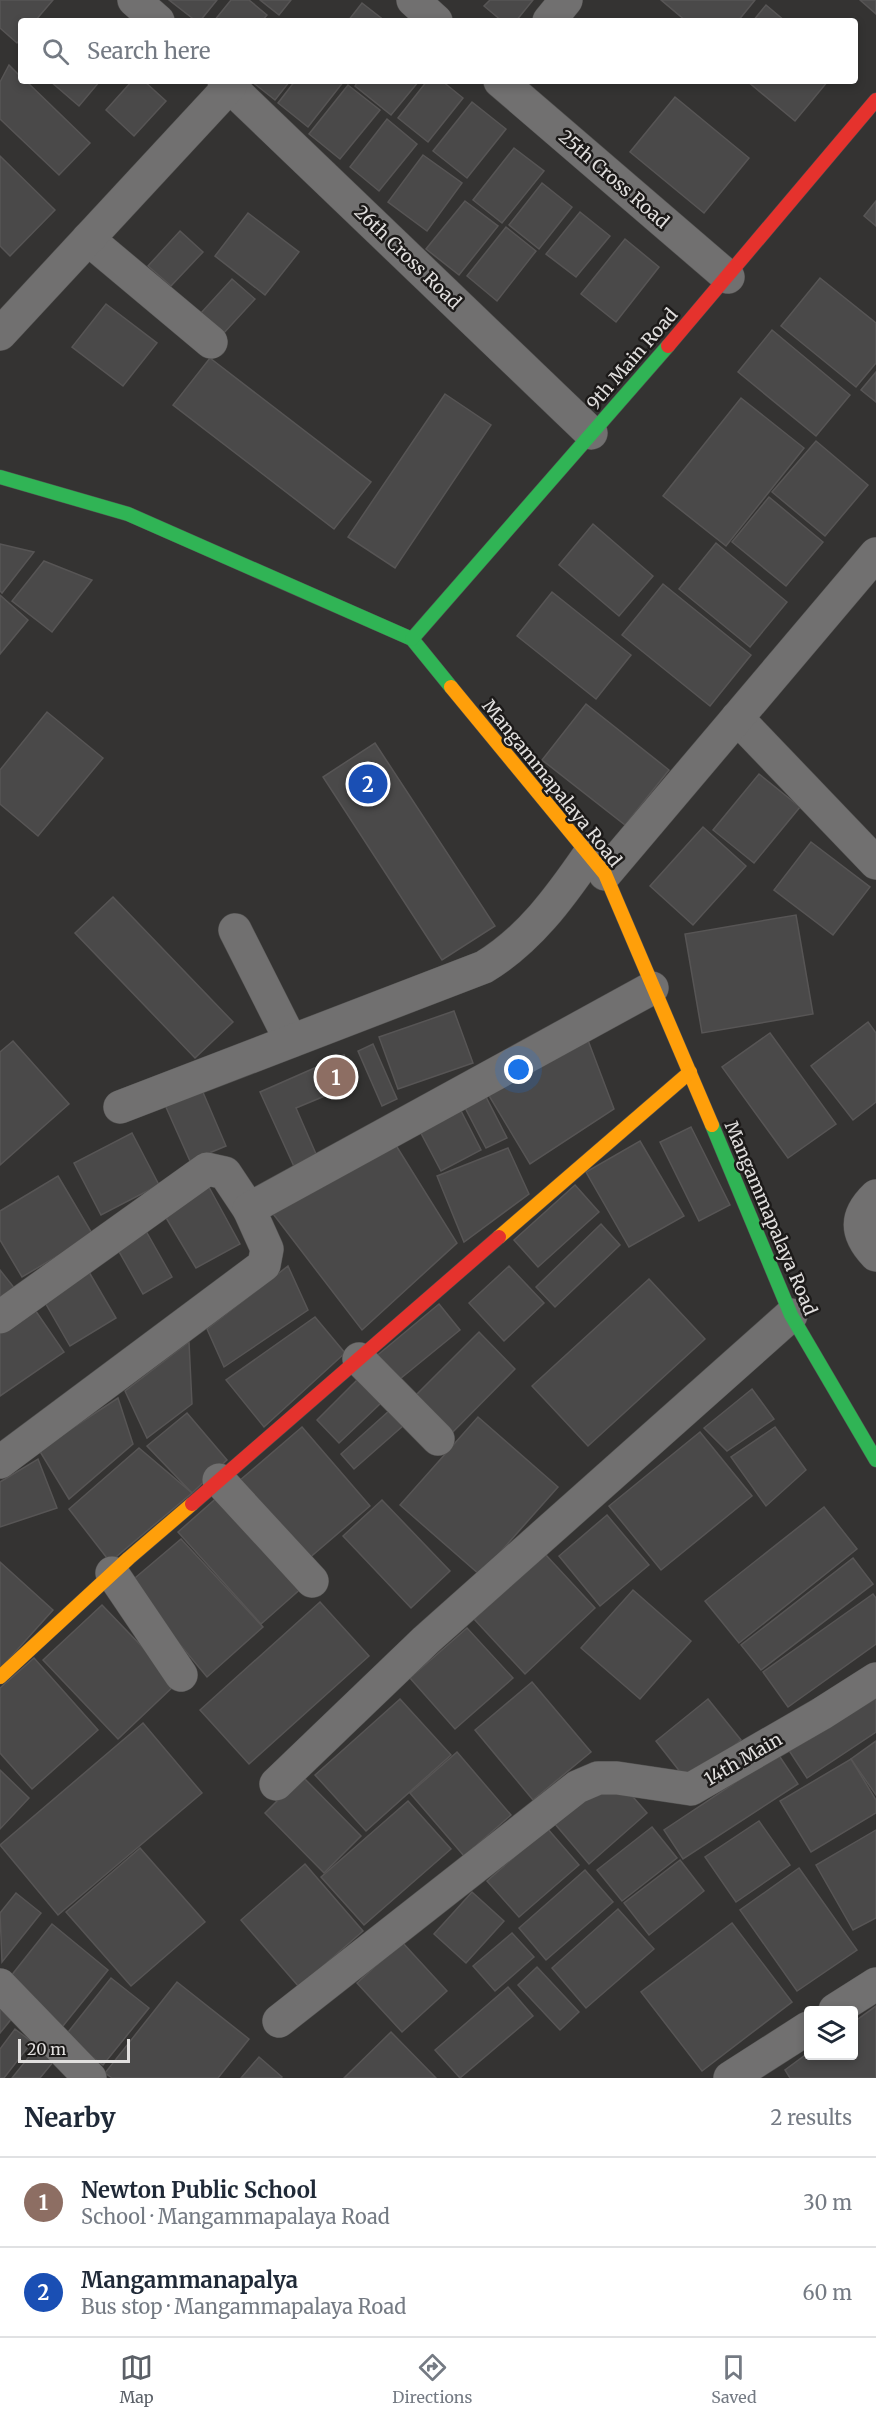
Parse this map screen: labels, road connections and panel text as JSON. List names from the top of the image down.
{
  "streets": {
    "street": [
      "25th Cross Road",
      "26th Cross Road",
      "9th Main Road",
      "Mangammapalaya Road",
      "14th Main"
    ]
  },
  "crossings": [
    ["25th Cross Road", "9th Main Road"],
    ["26th Cross Road", "9th Main Road"],
    ["9th Main Road", "Mangammapalaya Road"]
  ],
  "scale_bar": "20 m",
  "page": {
    "search": "Search here",
    "pins": ["2", "1"],
    "scale": "20 m",
    "heading": ["Nearby", "2 results"],
    "list": [
      {
        "mark": "1",
        "name": "Newton Public School",
        "note": "School · Mangammapalaya Road",
        "value": "30 m"
      },
      {
        "mark": "2",
        "name": "Mangammanapalya",
        "note": "Bus stop · Mangammapalaya Road",
        "value": "60 m"
      }
    ],
    "nav": ["Map", "Directions", "Saved"]
  }
}
